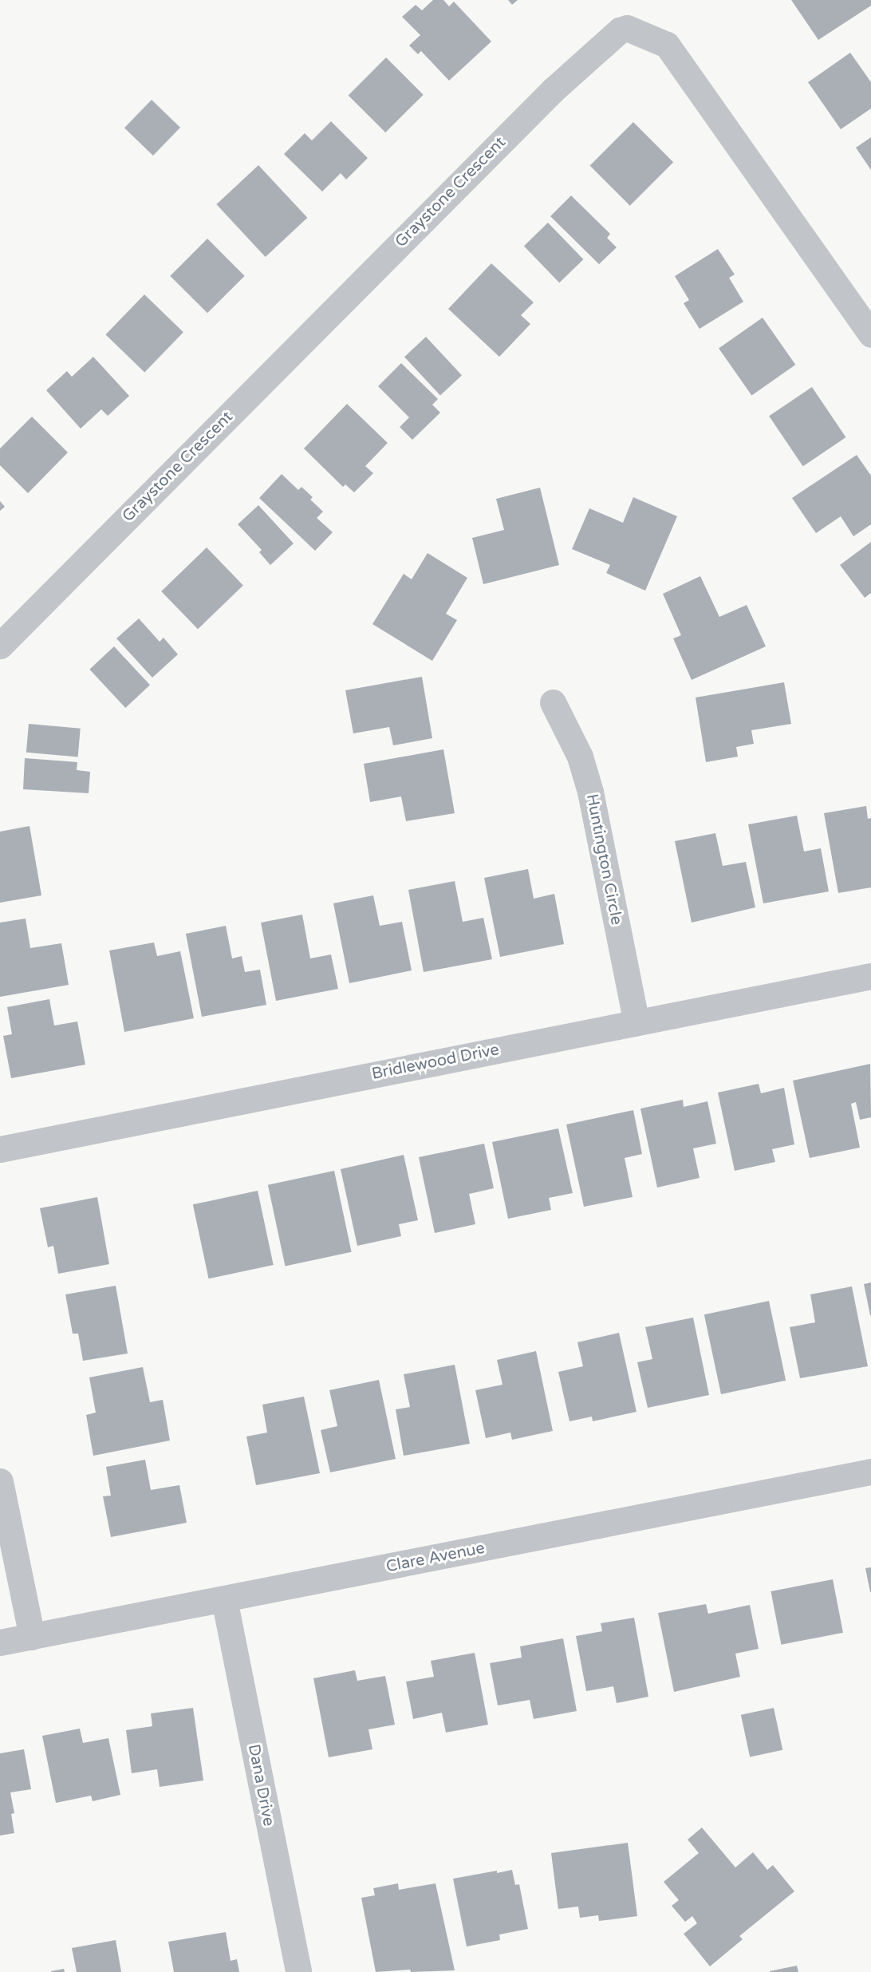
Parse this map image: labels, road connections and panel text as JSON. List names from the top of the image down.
{
  "streets": {
    "street": [
      "Graystone Crescent",
      "Huntington Circle",
      "Bridlewood Drive",
      "Clare Avenue",
      "Dana Drive"
    ]
  },
  "crossings": [
    ["Huntington Circle", "Bridlewood Drive"],
    ["Clare Avenue", "Dana Drive"]
  ]
}
